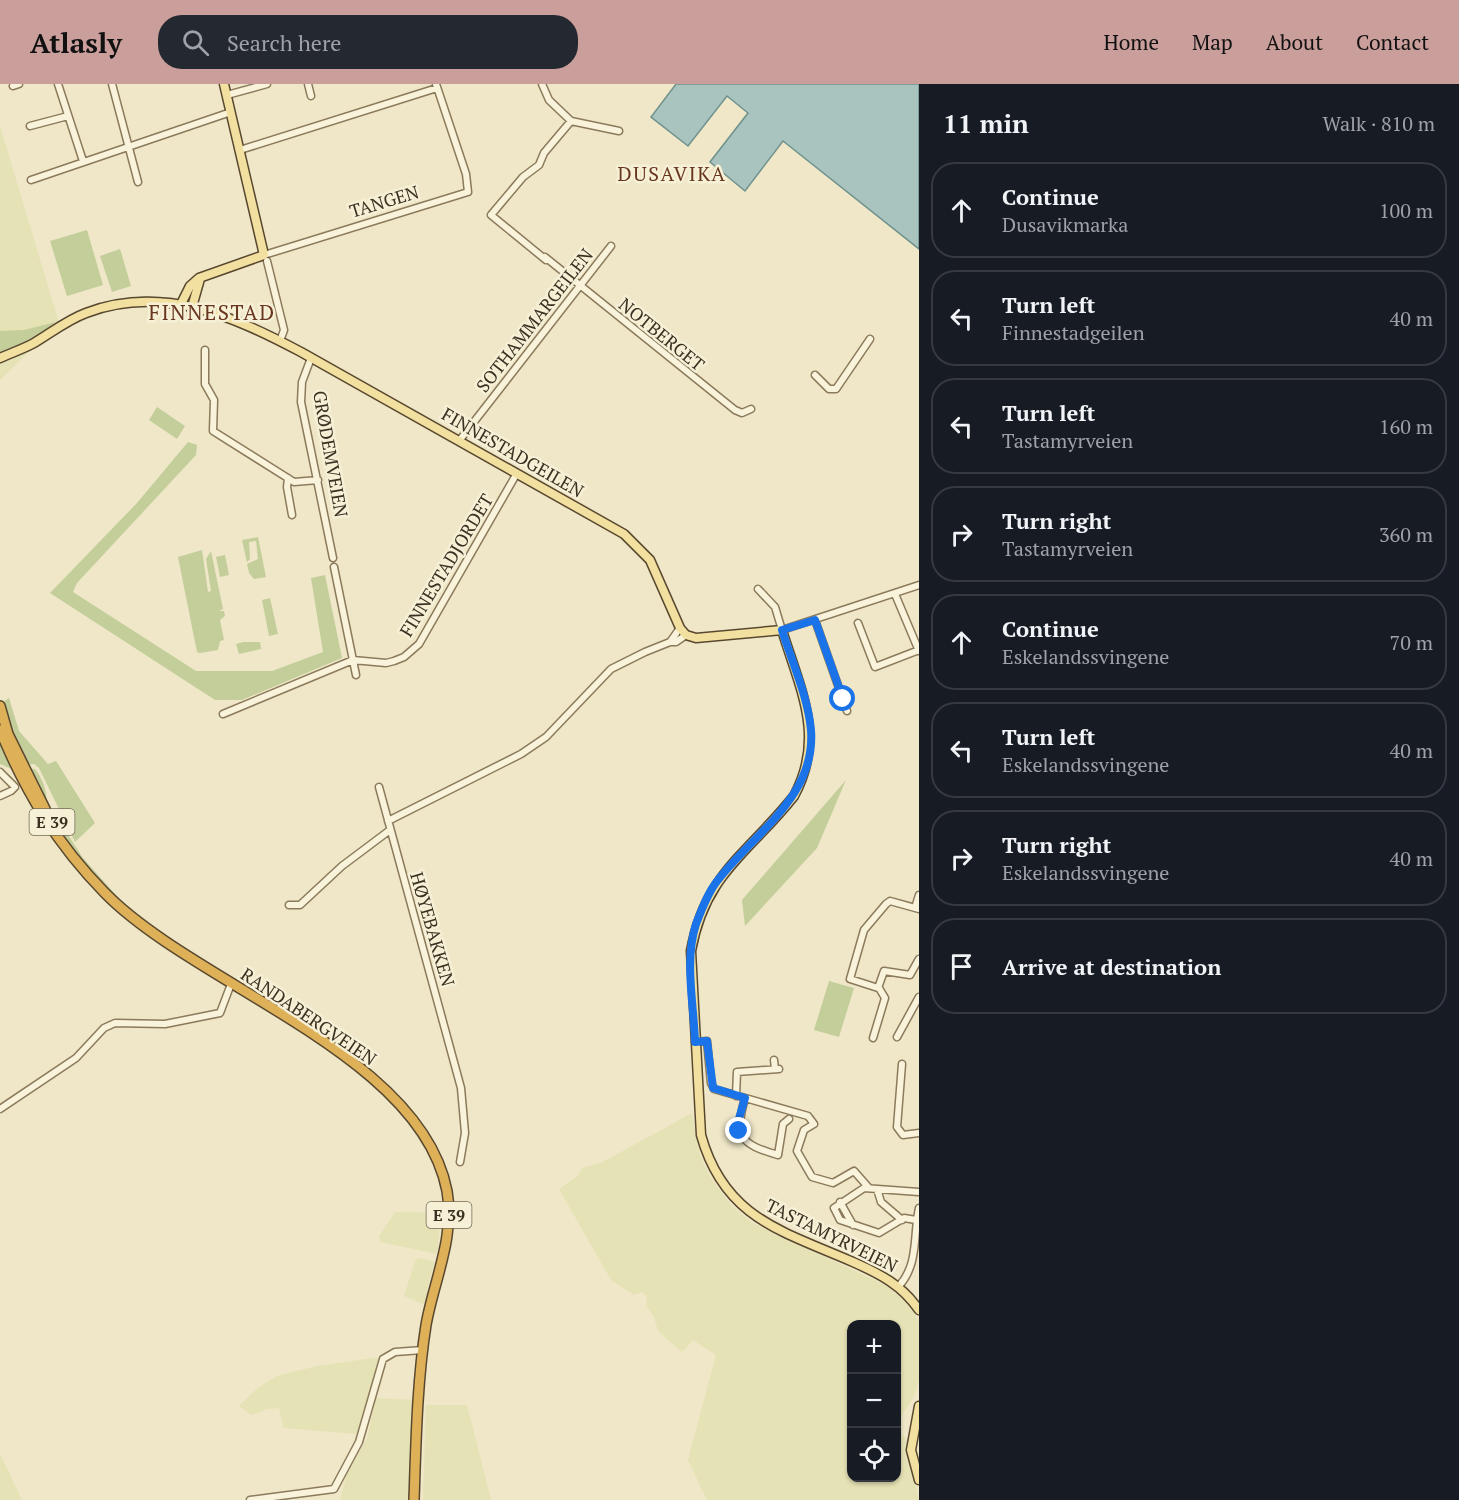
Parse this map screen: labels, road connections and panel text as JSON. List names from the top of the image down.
{
  "streets": {
    "highway": ["E 39", "RANDABERGVEIEN"],
    "main road": ["TANGEN", "FINNESTADGEILEN", "TASTAMYRVEIEN"],
    "street": [
      "SOTHAMMARGEILEN",
      "NOTBERGET",
      "GRØDEMVEIEN",
      "FINNESTADJORDET",
      "HØYEBAKKEN"
    ]
  },
  "crossings": [
    ["SOTHAMMARGEILEN", "NOTBERGET"],
    ["SOTHAMMARGEILEN", "FINNESTADGEILEN"],
    ["FINNESTADGEILEN", "GRØDEMVEIEN"],
    ["FINNESTADGEILEN", "FINNESTADJORDET"]
  ],
  "districts": ["DUSAVIKA", "FINNESTAD"],
  "page": {
    "header": "Atlasly",
    "search": "Search here",
    "nav": [
      "Home",
      "Map",
      "About",
      "Contact"
    ],
    "heading": ["11 min", "Walk · 810 m"],
    "list": [
      ["Continue", "Dusavikmarka", "100 m"],
      ["Turn left", "Finnestadgeilen", "40 m"],
      ["Turn left", "Tastamyrveien", "160 m"],
      ["Turn right", "Tastamyrveien", "360 m"],
      ["Continue", "Eskelandssvingene", "70 m"],
      ["Turn left", "Eskelandssvingene", "40 m"],
      ["Turn right", "Eskelandssvingene", "40 m"],
      "Arrive at destination"
    ],
    "map_buttons": ["+", "−"]
  }
}
